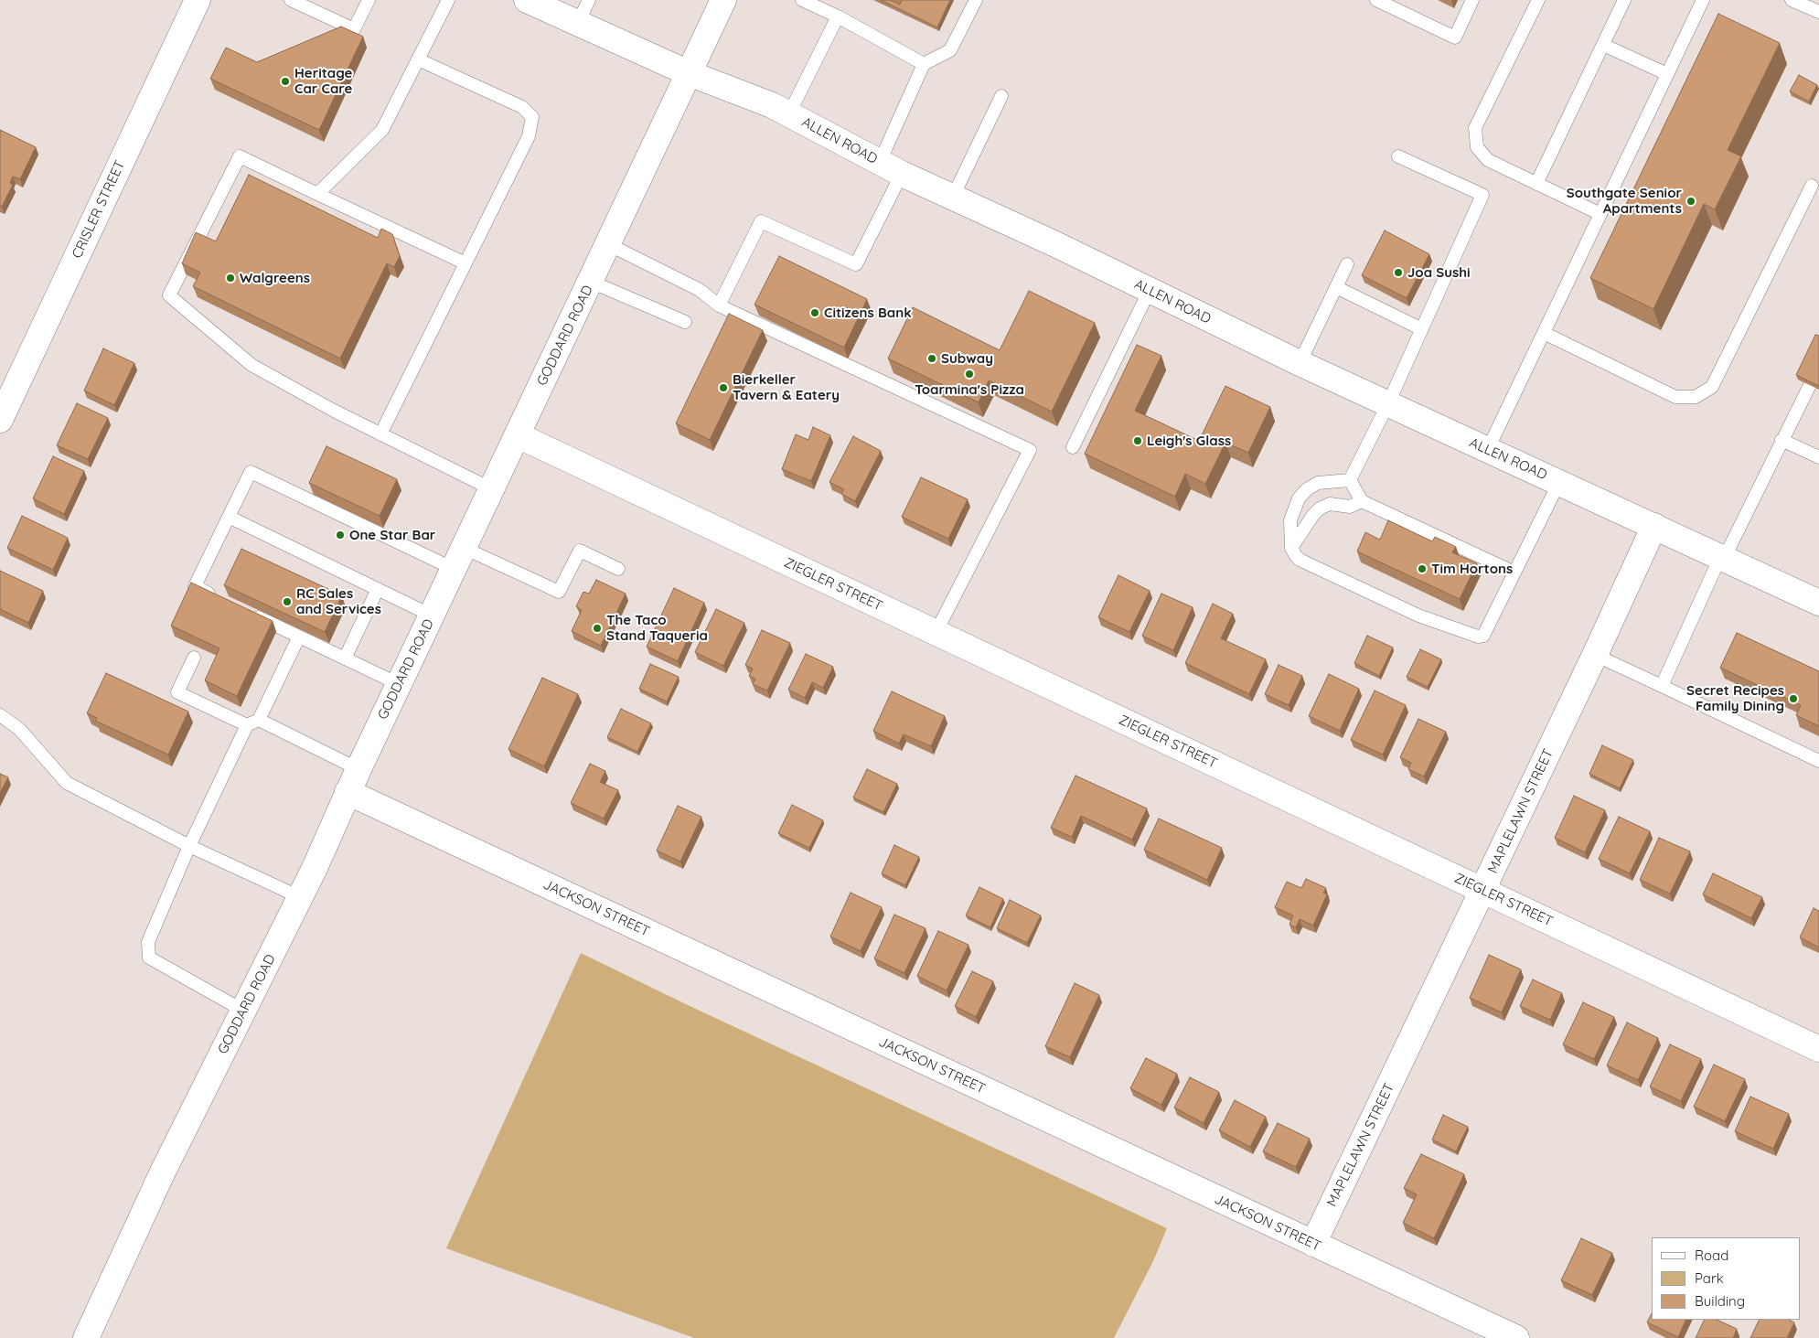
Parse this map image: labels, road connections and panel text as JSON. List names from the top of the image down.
{
  "streets": {
    "street": [
      "ALLEN ROAD",
      "CRISLER STREET",
      "GODDARD ROAD",
      "ZIEGLER STREET",
      "MAPLELAWN STREET",
      "JACKSON STREET"
    ]
  },
  "crossings": [
    ["ALLEN ROAD", "GODDARD ROAD"],
    ["ALLEN ROAD", "MAPLELAWN STREET"],
    ["GODDARD ROAD", "ZIEGLER STREET"],
    ["GODDARD ROAD", "JACKSON STREET"],
    ["ZIEGLER STREET", "MAPLELAWN STREET"],
    ["MAPLELAWN STREET", "JACKSON STREET"]
  ],
  "places": [
    "Heritage Car Care",
    "Southgate Senior Apartments",
    "Joa Sushi",
    "Walgreens",
    "Citizens Bank",
    "Subway",
    "Toarmina's Pizza",
    "Bierkeller Tavern & Eatery",
    "Leigh's Glass",
    "One Star Bar",
    "Tim Hortons",
    "RC Sales and Services",
    "The Taco Stand Taqueria",
    "Secret Recipes Family Dining"
  ],
  "legend": ["Road", "Park", "Building"]
}
